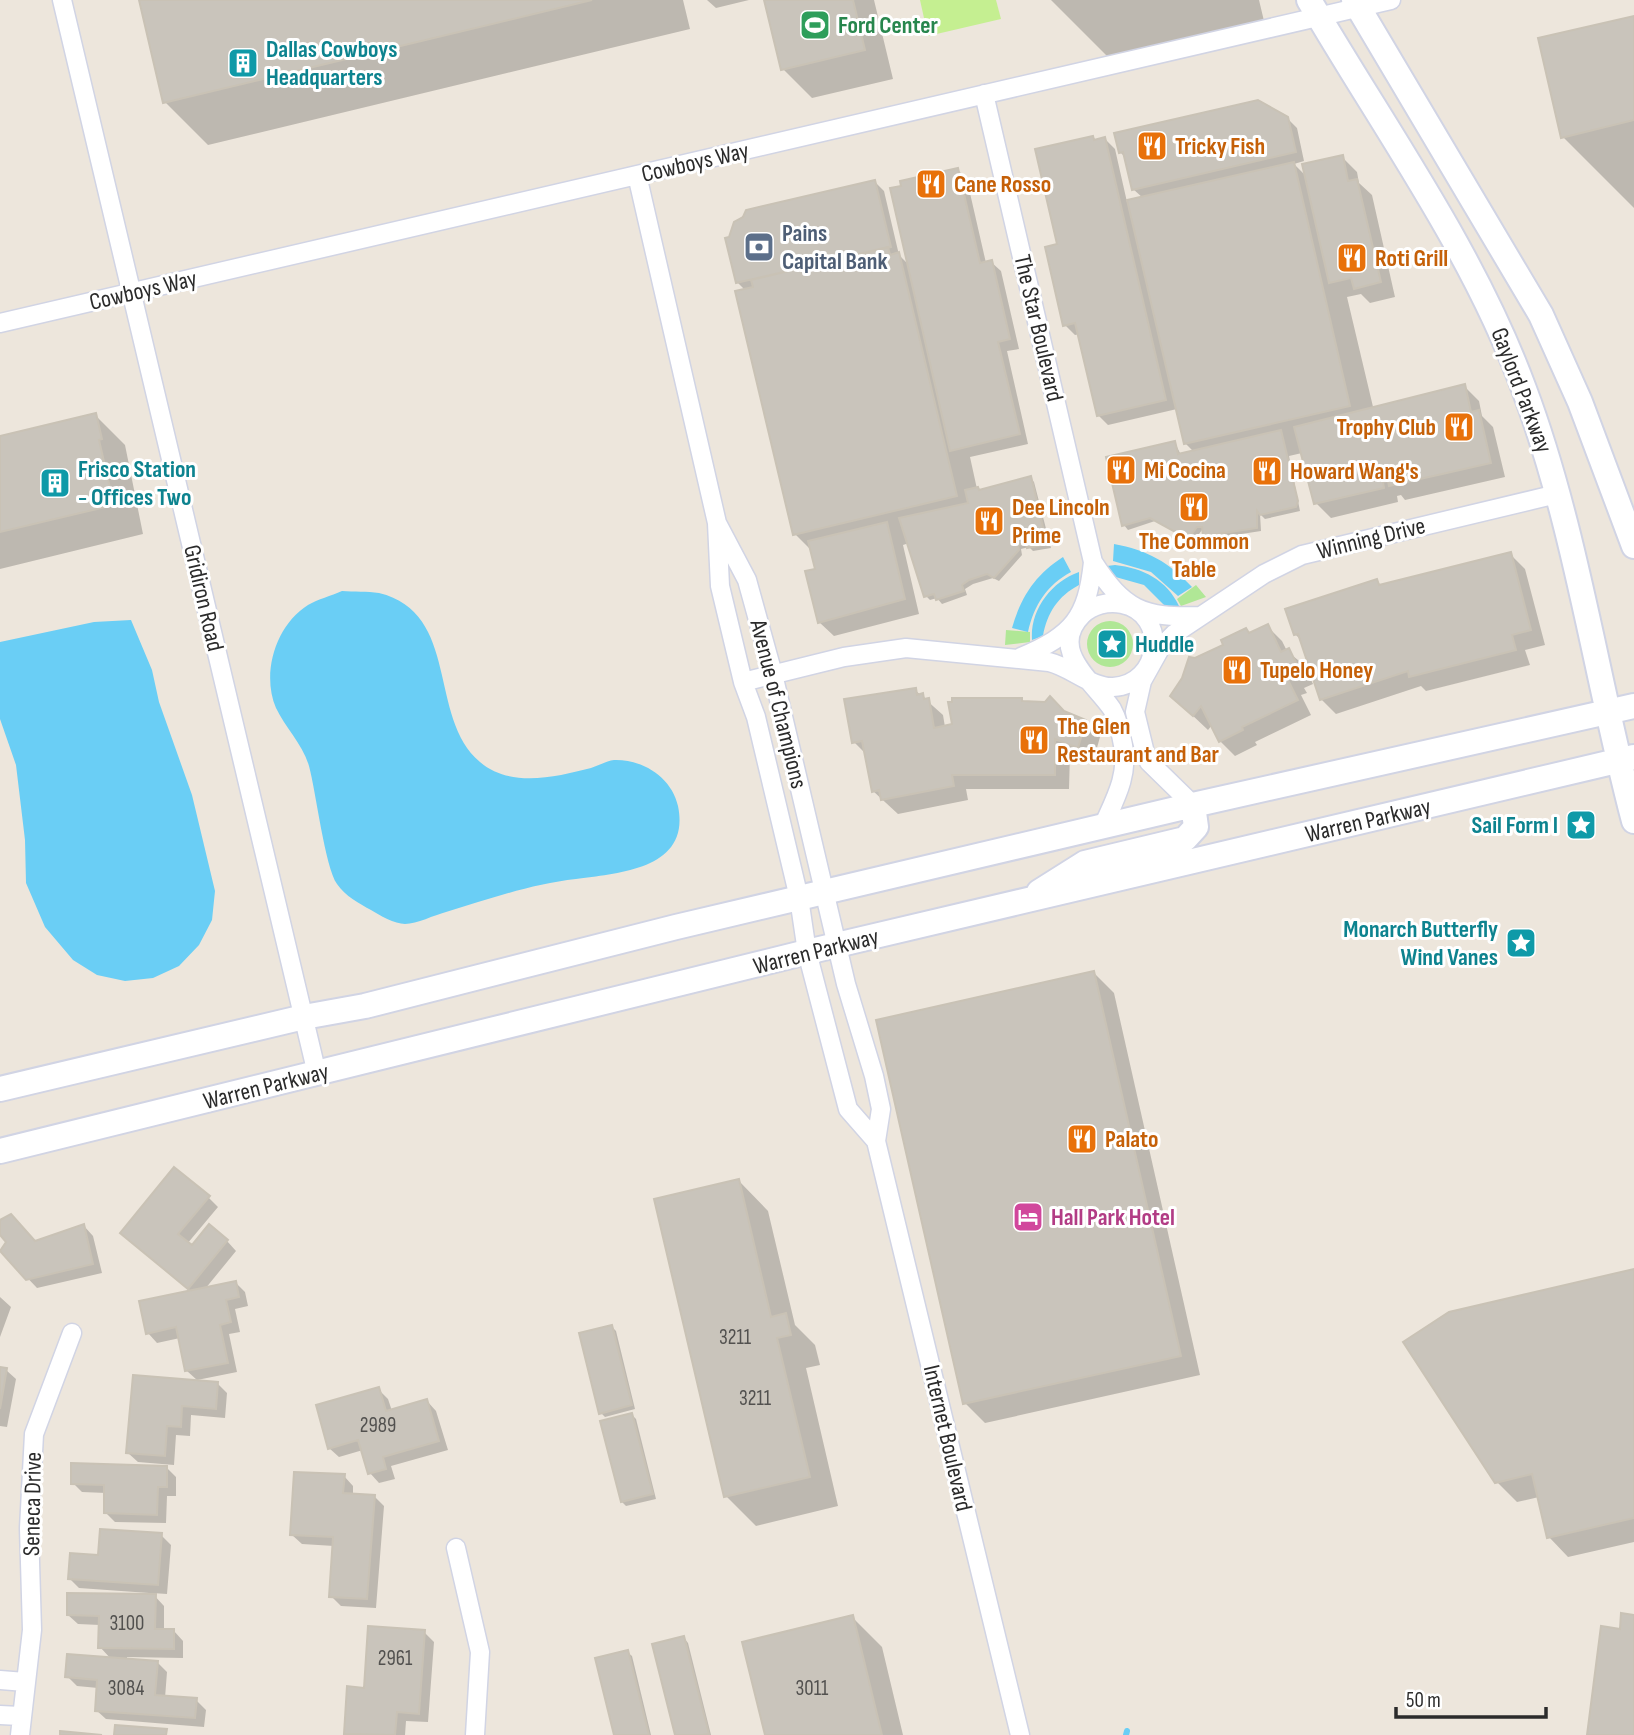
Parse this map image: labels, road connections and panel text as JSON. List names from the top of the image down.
{
  "streets": {
    "main road": ["Gaylord Parkway", "Warren Parkway"],
    "street": [
      "Cowboys Way",
      "The Star Boulevard",
      "Winning Drive",
      "Gridiron Road",
      "Avenue of Champions",
      "Internet Boulevard",
      "Seneca Drive"
    ]
  },
  "crossings": [
    ["Cowboys Way", "The Star Boulevard"],
    ["Cowboys Way", "Gaylord Parkway"],
    ["Cowboys Way", "Gridiron Road"],
    ["Cowboys Way", "Avenue of Champions"],
    ["The Star Boulevard", "Winning Drive"],
    ["Gaylord Parkway", "Winning Drive"],
    ["Gaylord Parkway", "Warren Parkway"],
    ["Gridiron Road", "Warren Parkway"],
    ["Avenue of Champions", "Internet Boulevard"],
    ["Warren Parkway", "Internet Boulevard"]
  ],
  "places": {
    "sports": ["Ford Center"],
    "building": ["Dallas Cowboys Headquarters", "Frisco Station - Offices Two"],
    "restaurant": [
      "Tricky Fish",
      "Cane Rosso",
      "Roti Grill",
      "Trophy Club",
      "Mi Cocina",
      "Howard Wang's",
      "The Common Table",
      "Dee Lincoln Prime",
      "Tupelo Honey",
      "The Glen Restaurant and Bar",
      "Palato"
    ],
    "bank": ["Pains Capital Bank"],
    "place": ["Huddle", "Sail Form I", "Monarch Butterfly Wind Vanes"],
    "hotel": ["Hall Park Hotel"]
  },
  "house_numbers": [
    "3211",
    "3211",
    "2989",
    "3100",
    "2961",
    "3084",
    "3011"
  ],
  "scale_bar": "50 m"
}
